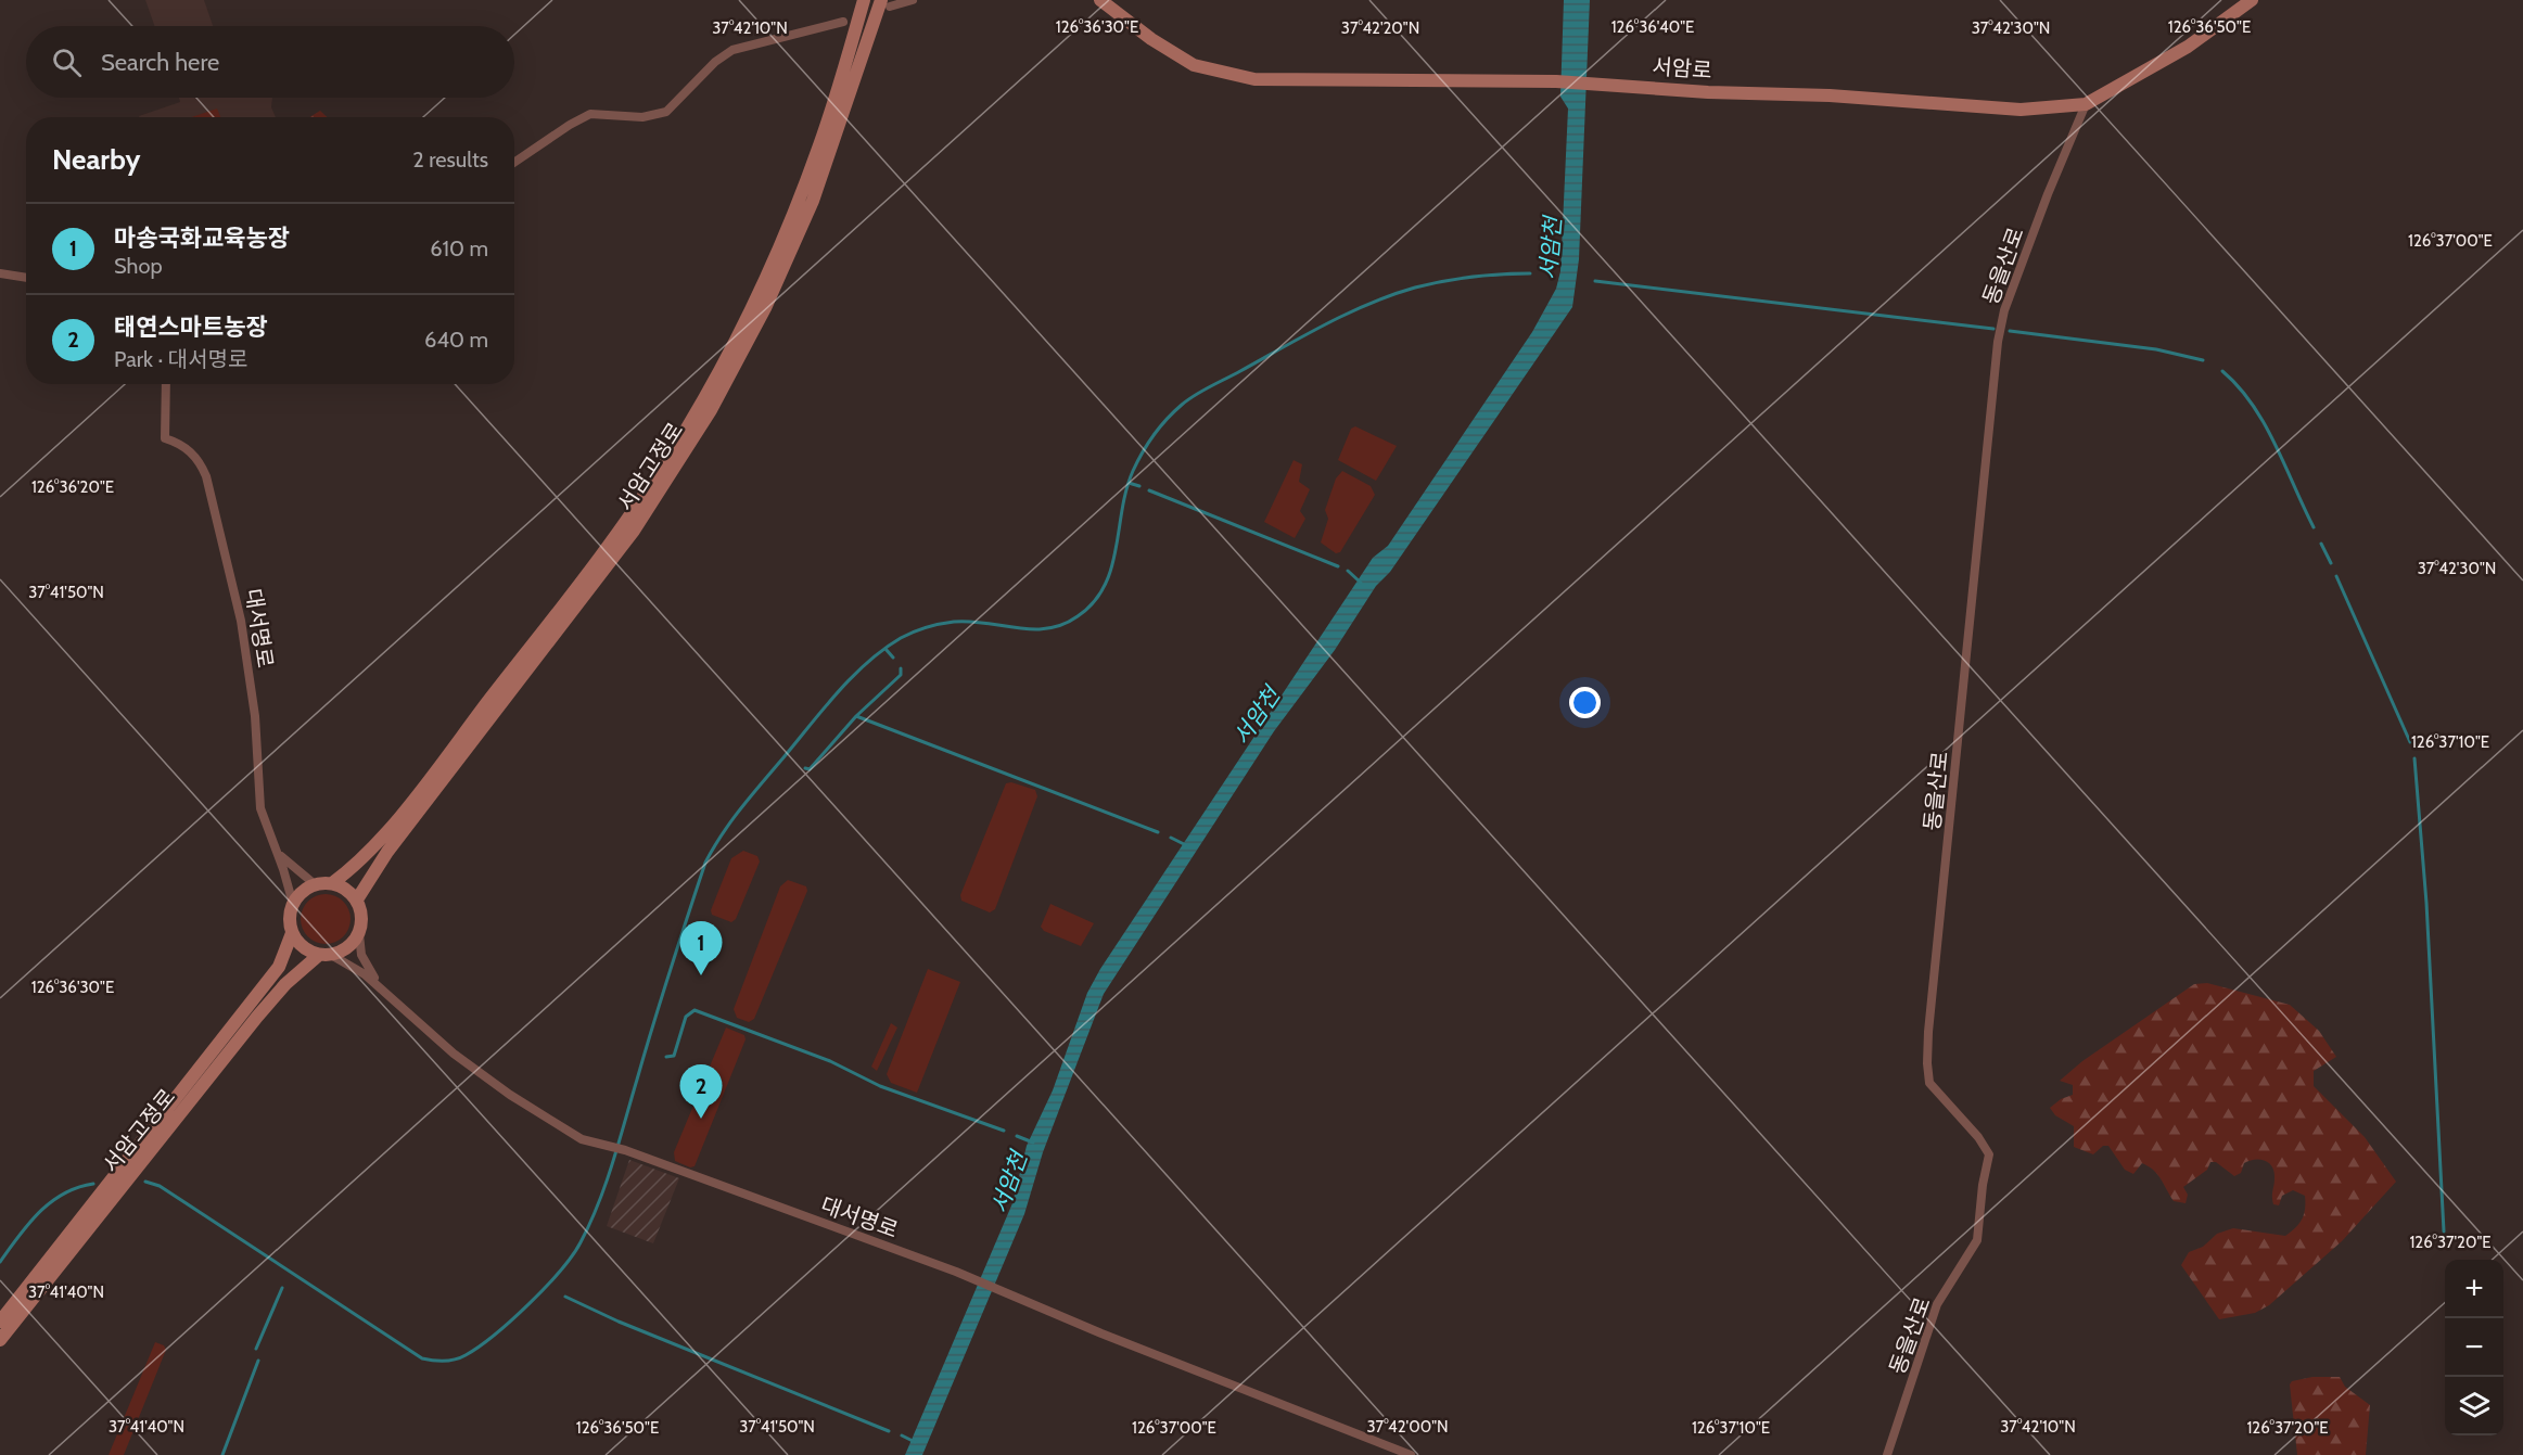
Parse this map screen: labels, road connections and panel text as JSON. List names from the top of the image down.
{
  "streets": {
    "main road": ["서암로", "서암고정로"],
    "street": ["동을산로", "대서명로"]
  },
  "crossings": [
    ["서암로", "동을산로"],
    ["서암고정로", "대서명로"]
  ],
  "water": ["서암천"],
  "page": {
    "search": "Search here",
    "heading": ["Nearby", "2 results"],
    "list": [
      {
        "mark": "1",
        "name": "마송국화교육농장",
        "note": "Shop",
        "value": "610 m"
      },
      {
        "mark": "2",
        "name": "태연스마트농장",
        "note": "Park · 대서명로",
        "value": "640 m"
      }
    ],
    "pins": ["1", "2"],
    "map_buttons": ["+", "−"]
  },
  "coordinates": [
    "126°36'30\"E",
    "126°36'40\"E",
    "126°36'50\"E",
    "37°42'10\"N",
    "37°42'20\"N",
    "37°42'30\"N",
    "126°37'00\"E",
    "126°36'20\"E",
    "37°41'50\"N",
    "126°37'10\"E",
    "126°37'20\"E",
    "37°41'40\"N",
    "37°42'00\"N"
  ]
}
